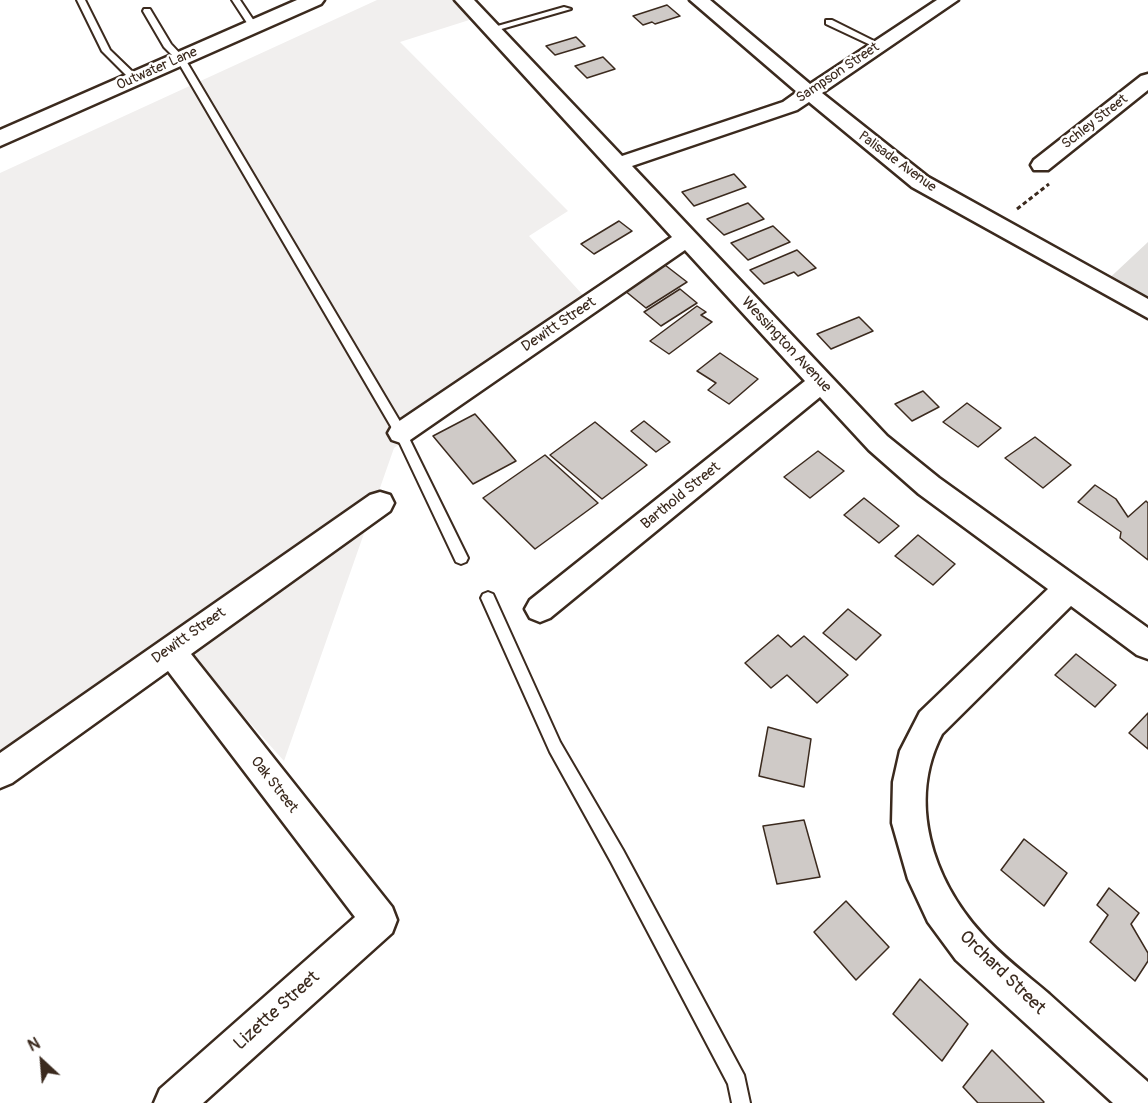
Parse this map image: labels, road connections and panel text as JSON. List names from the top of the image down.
{
  "streets": {
    "street": [
      "Outwater Lane",
      "Sampson Street",
      "Schley Street",
      "Palisade Avenue",
      "Dewitt Street",
      "Wessington Avenue",
      "Barthold Street",
      "Oak Street",
      "Orchard Street",
      "Lizette Street"
    ]
  },
  "crossings": [
    ["Sampson Street", "Palisade Avenue"],
    ["Sampson Street", "Wessington Avenue"],
    ["Dewitt Street", "Wessington Avenue"],
    ["Dewitt Street", "Oak Street"],
    ["Wessington Avenue", "Barthold Street"],
    ["Wessington Avenue", "Orchard Street"],
    ["Oak Street", "Lizette Street"]
  ],
  "north": "top left"
}
